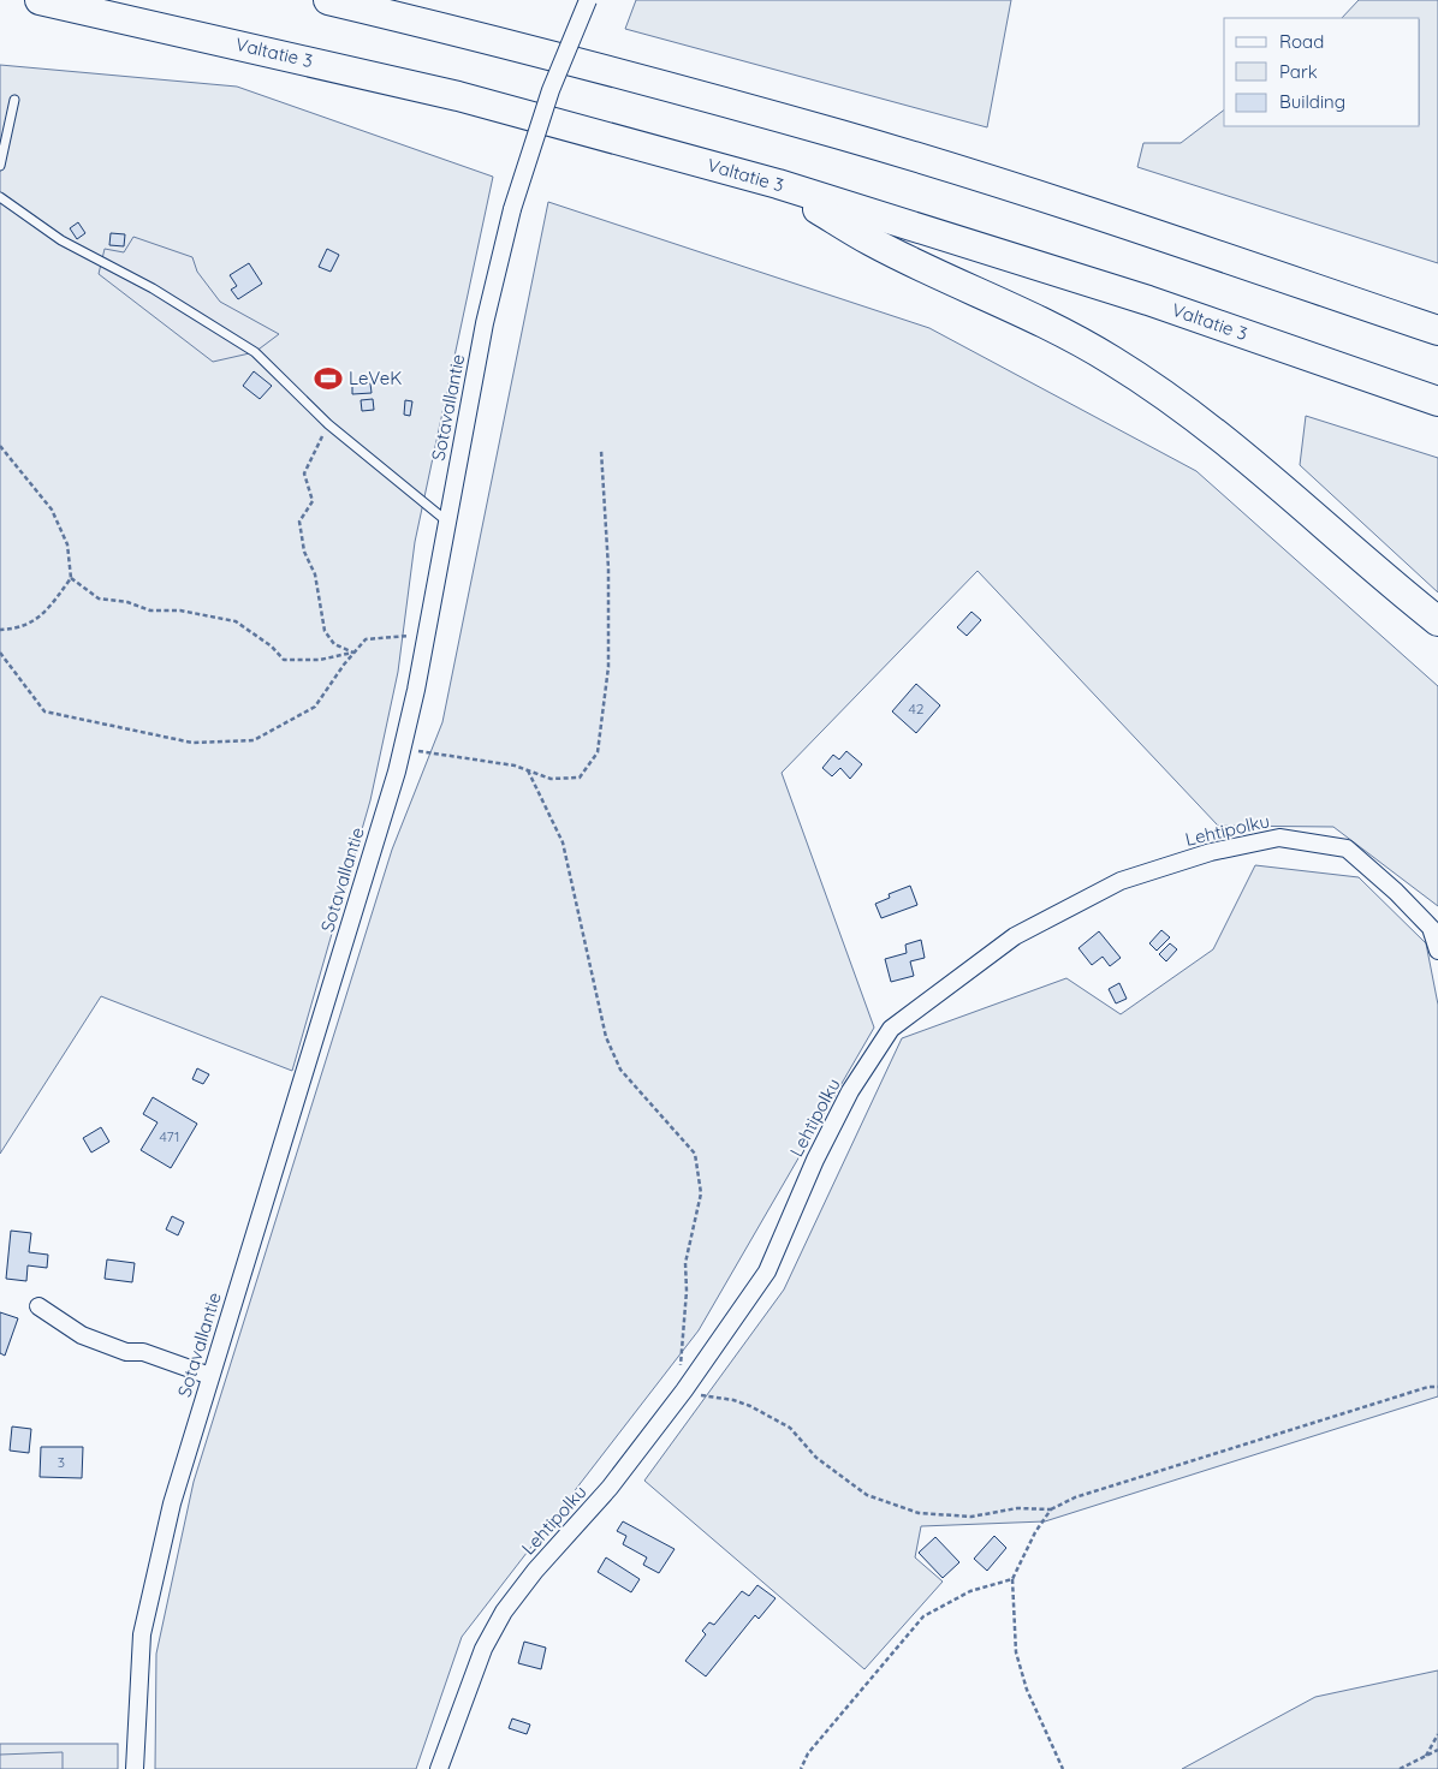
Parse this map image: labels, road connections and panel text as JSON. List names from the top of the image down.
{
  "streets": {
    "highway": ["Valtatie 3"],
    "street": ["Sotavallantie", "Lehtipolku"]
  },
  "places": {
    "sports": ["LeVeK"]
  },
  "house_numbers": ["42", "471", "3"],
  "legend": ["Road", "Park", "Building"]
}
